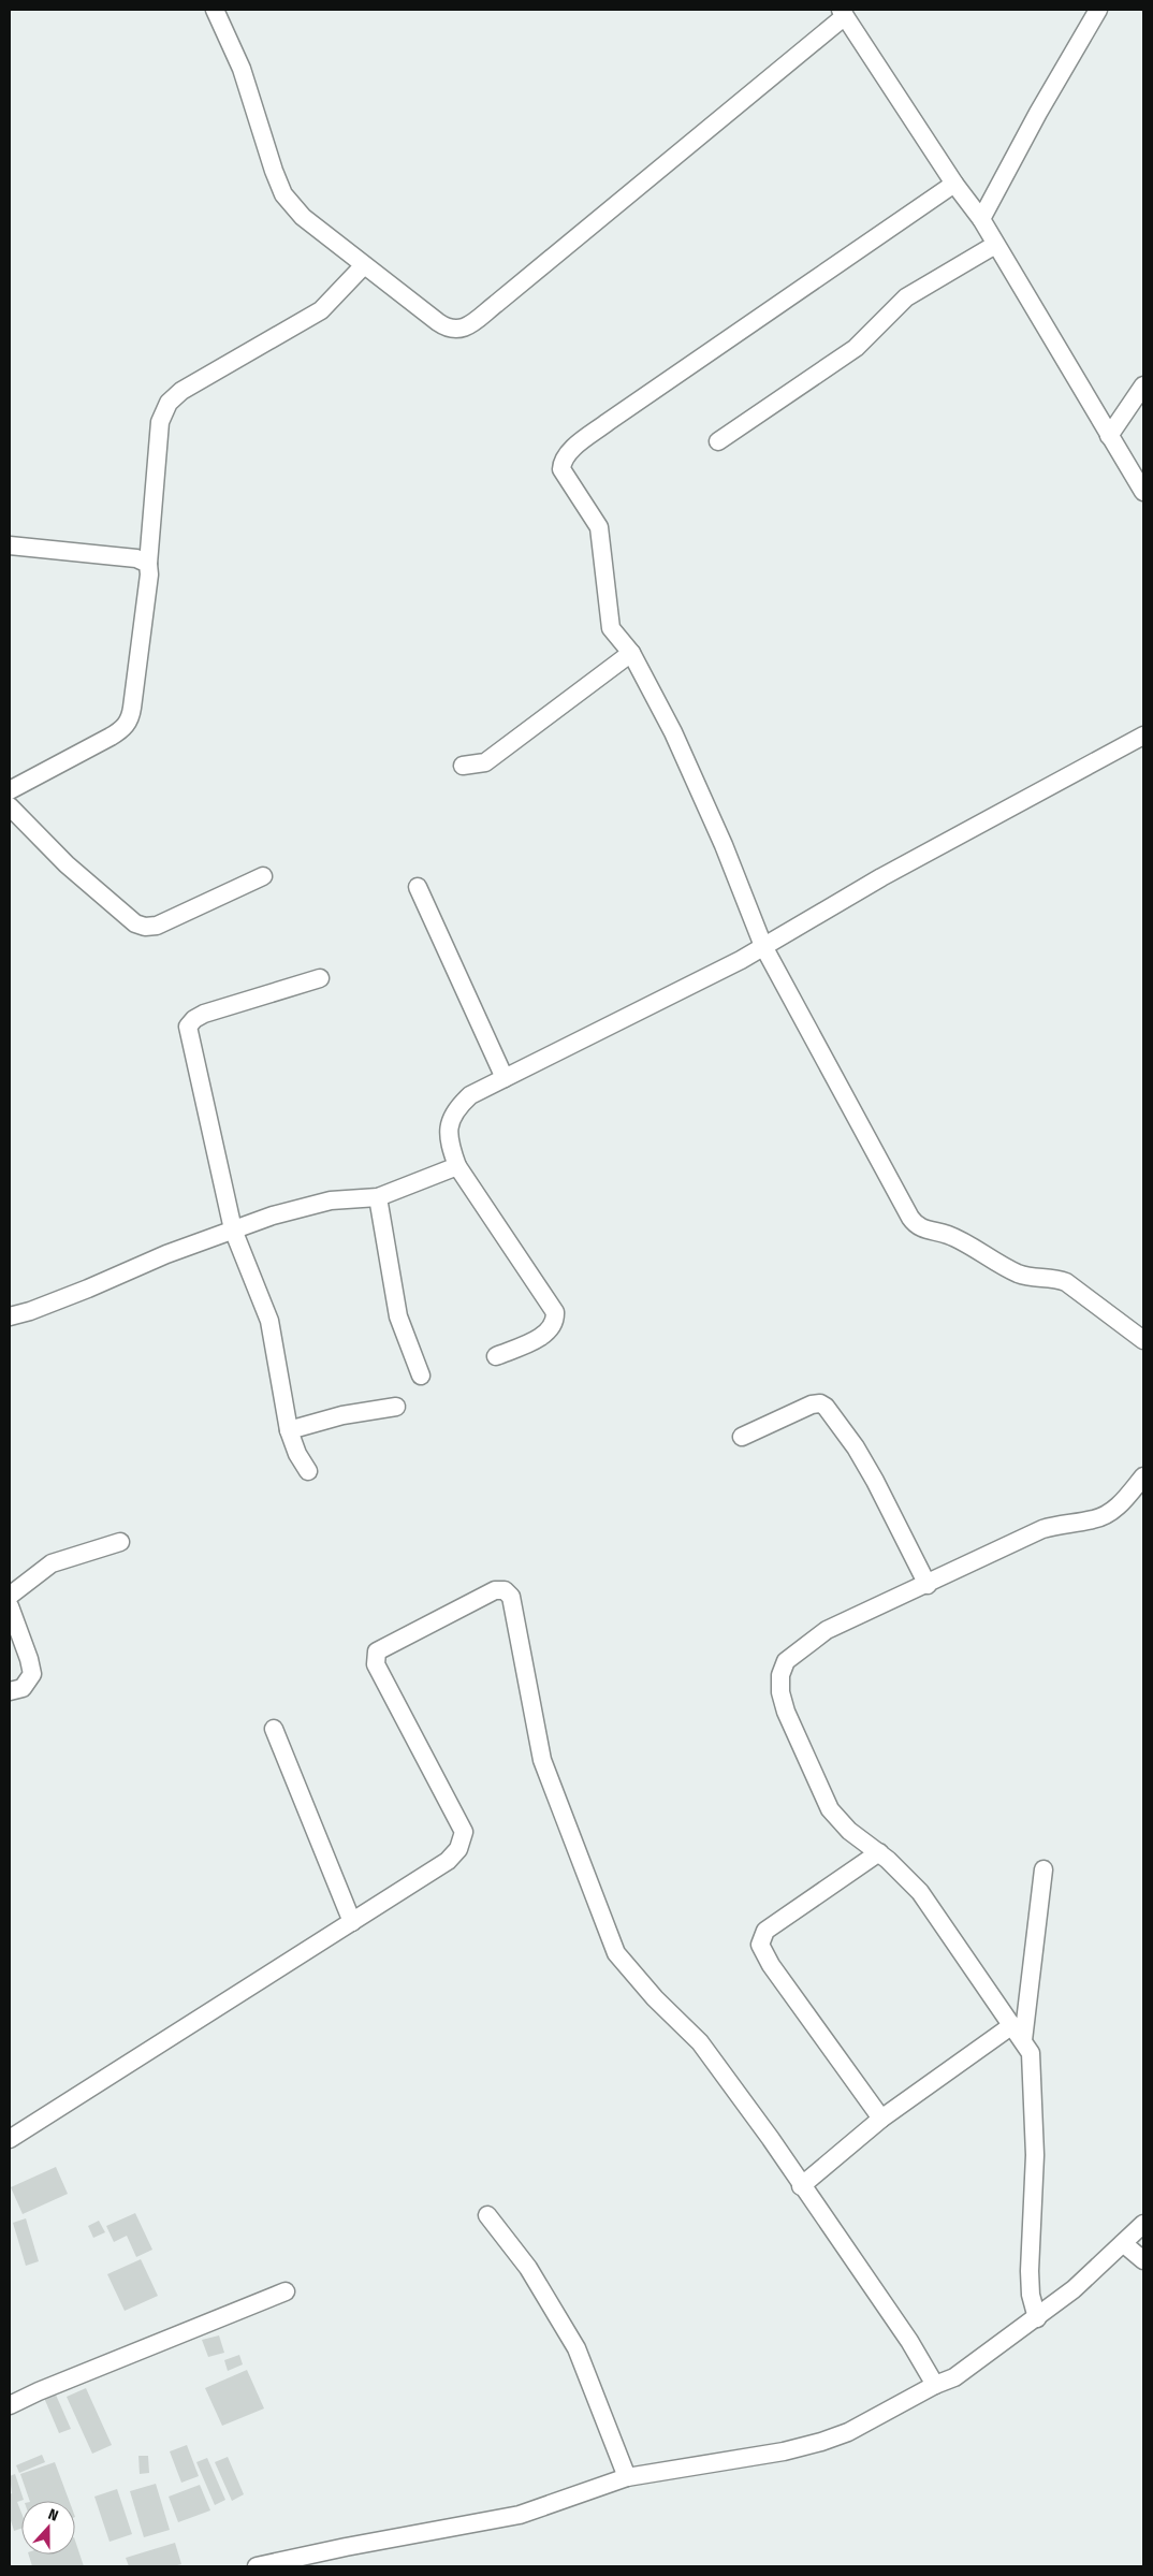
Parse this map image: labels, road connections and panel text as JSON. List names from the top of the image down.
{
  "north": "top"
}
